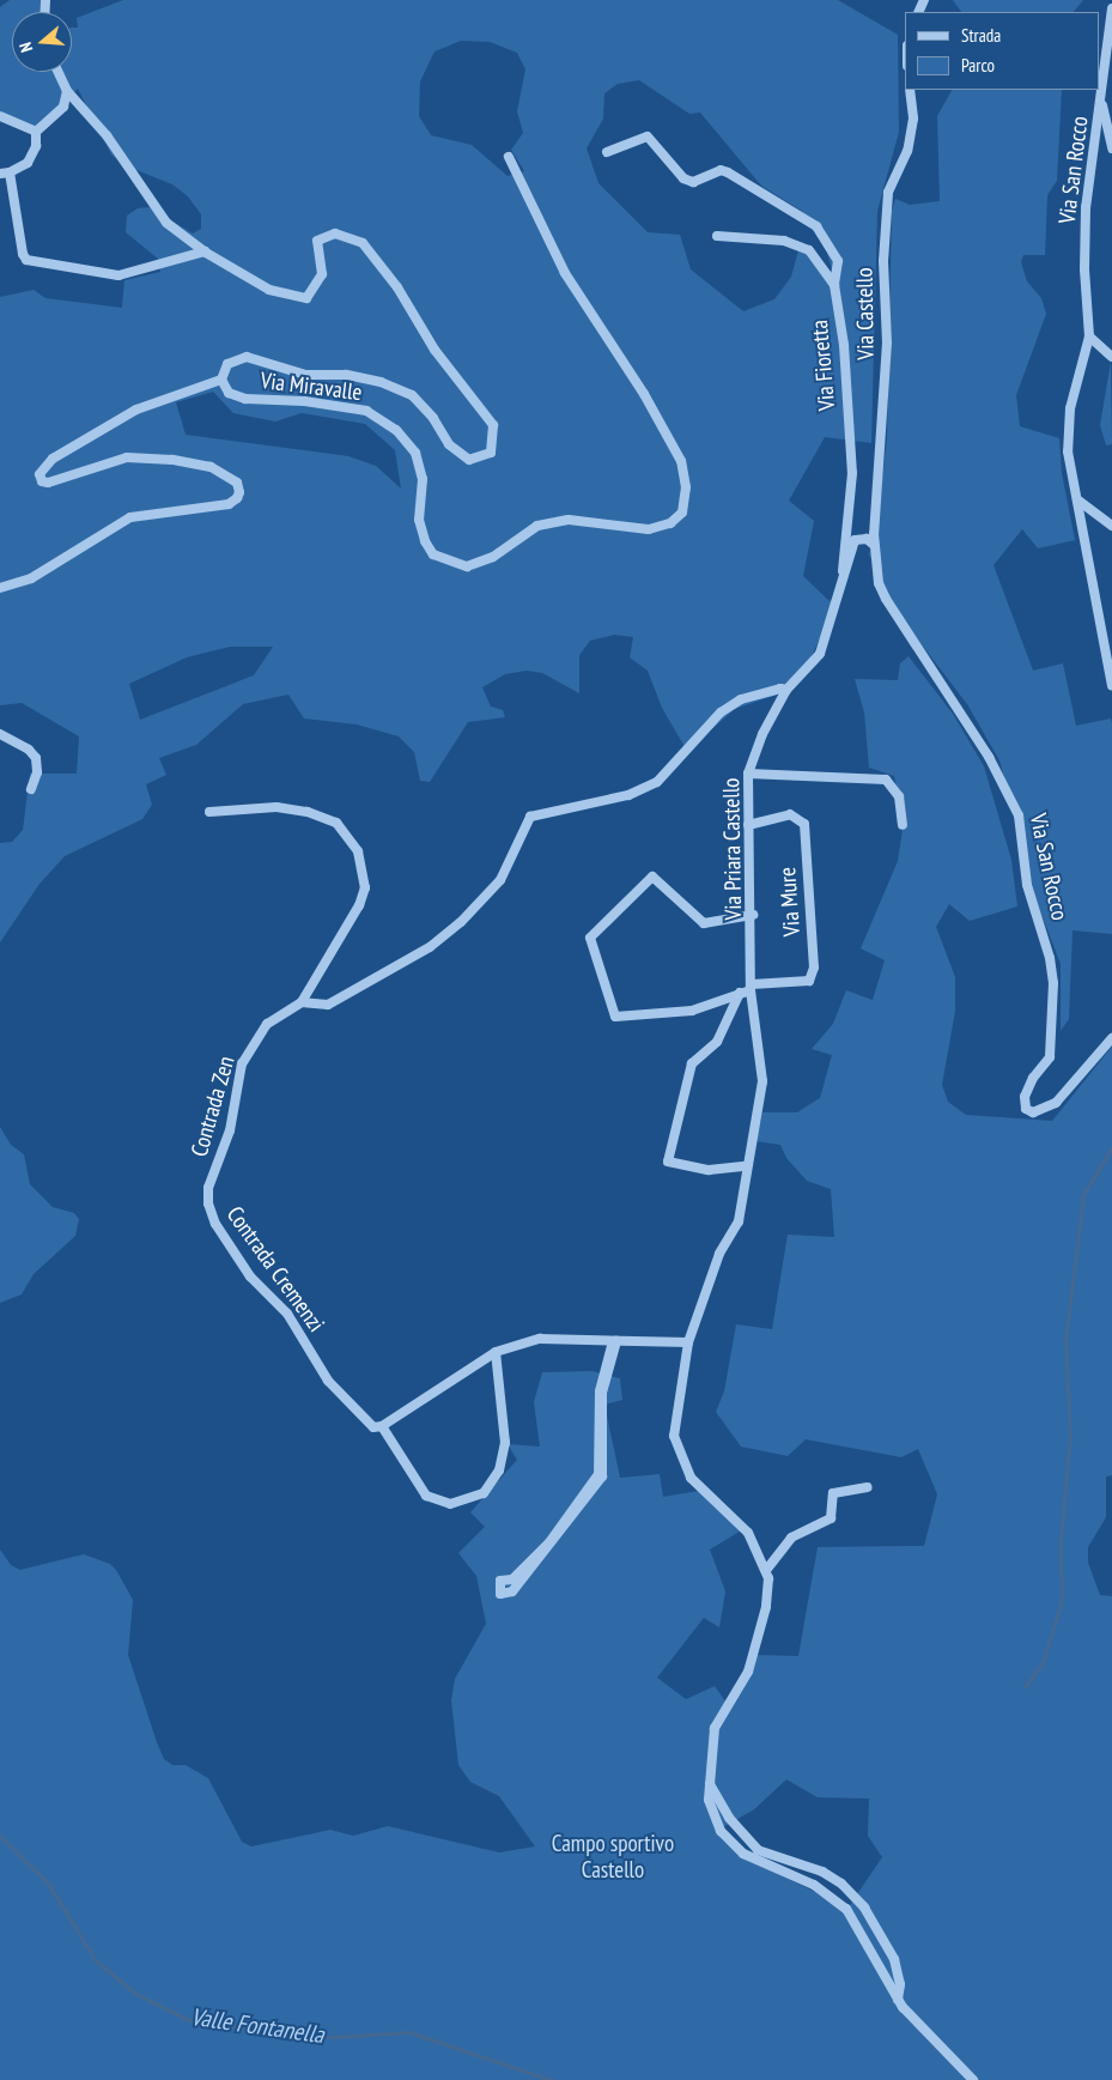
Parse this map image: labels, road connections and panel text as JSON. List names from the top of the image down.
{
  "streets": {
    "street": [
      "Via San Rocco",
      "Via Castello",
      "Via Fioretta",
      "Via Miravalle",
      "Via Priara Castello",
      "Via Mure",
      "Contrada Zen",
      "Contrada Cremenzi"
    ]
  },
  "crossings": [
    ["Via San Rocco", "Via Castello"],
    ["Via San Rocco", "Via Priara Castello"],
    ["Via Castello", "Via Priara Castello"],
    ["Via Fioretta", "Via Priara Castello"],
    ["Via Priara Castello", "Via Mure"],
    ["Contrada Zen", "Contrada Cremenzi"]
  ],
  "water": ["Valle Fontanella"],
  "parks": ["Campo sportivo Castello"],
  "legend": ["Strada", "Parco"],
  "north": "left"
}
